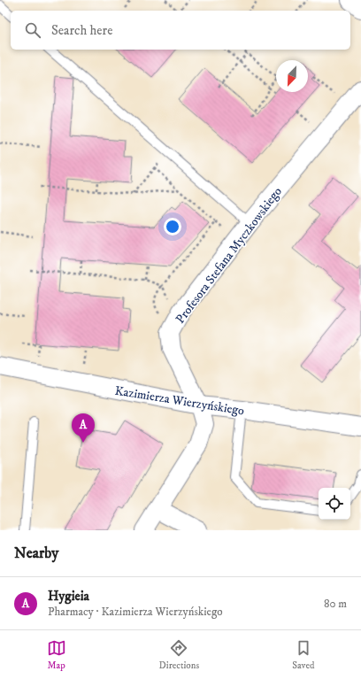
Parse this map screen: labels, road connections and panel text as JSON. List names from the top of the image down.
{
  "streets": {
    "street": ["Profesora Stefana Myczkowskiego", "Kazimierza Wierzyńskiego"]
  },
  "crossings": [
    ["Profesora Stefana Myczkowskiego", "Kazimierza Wierzyńskiego"]
  ],
  "north": "bottom left",
  "page": {
    "search": "Search here",
    "pins": "A",
    "heading": "Nearby",
    "list": [
      {
        "mark": "A",
        "name": "Hygieia",
        "note": "Pharmacy · Kazimierza Wierzyńskiego",
        "value": "80 m"
      }
    ],
    "nav": ["Map", "Directions", "Saved"]
  }
}
